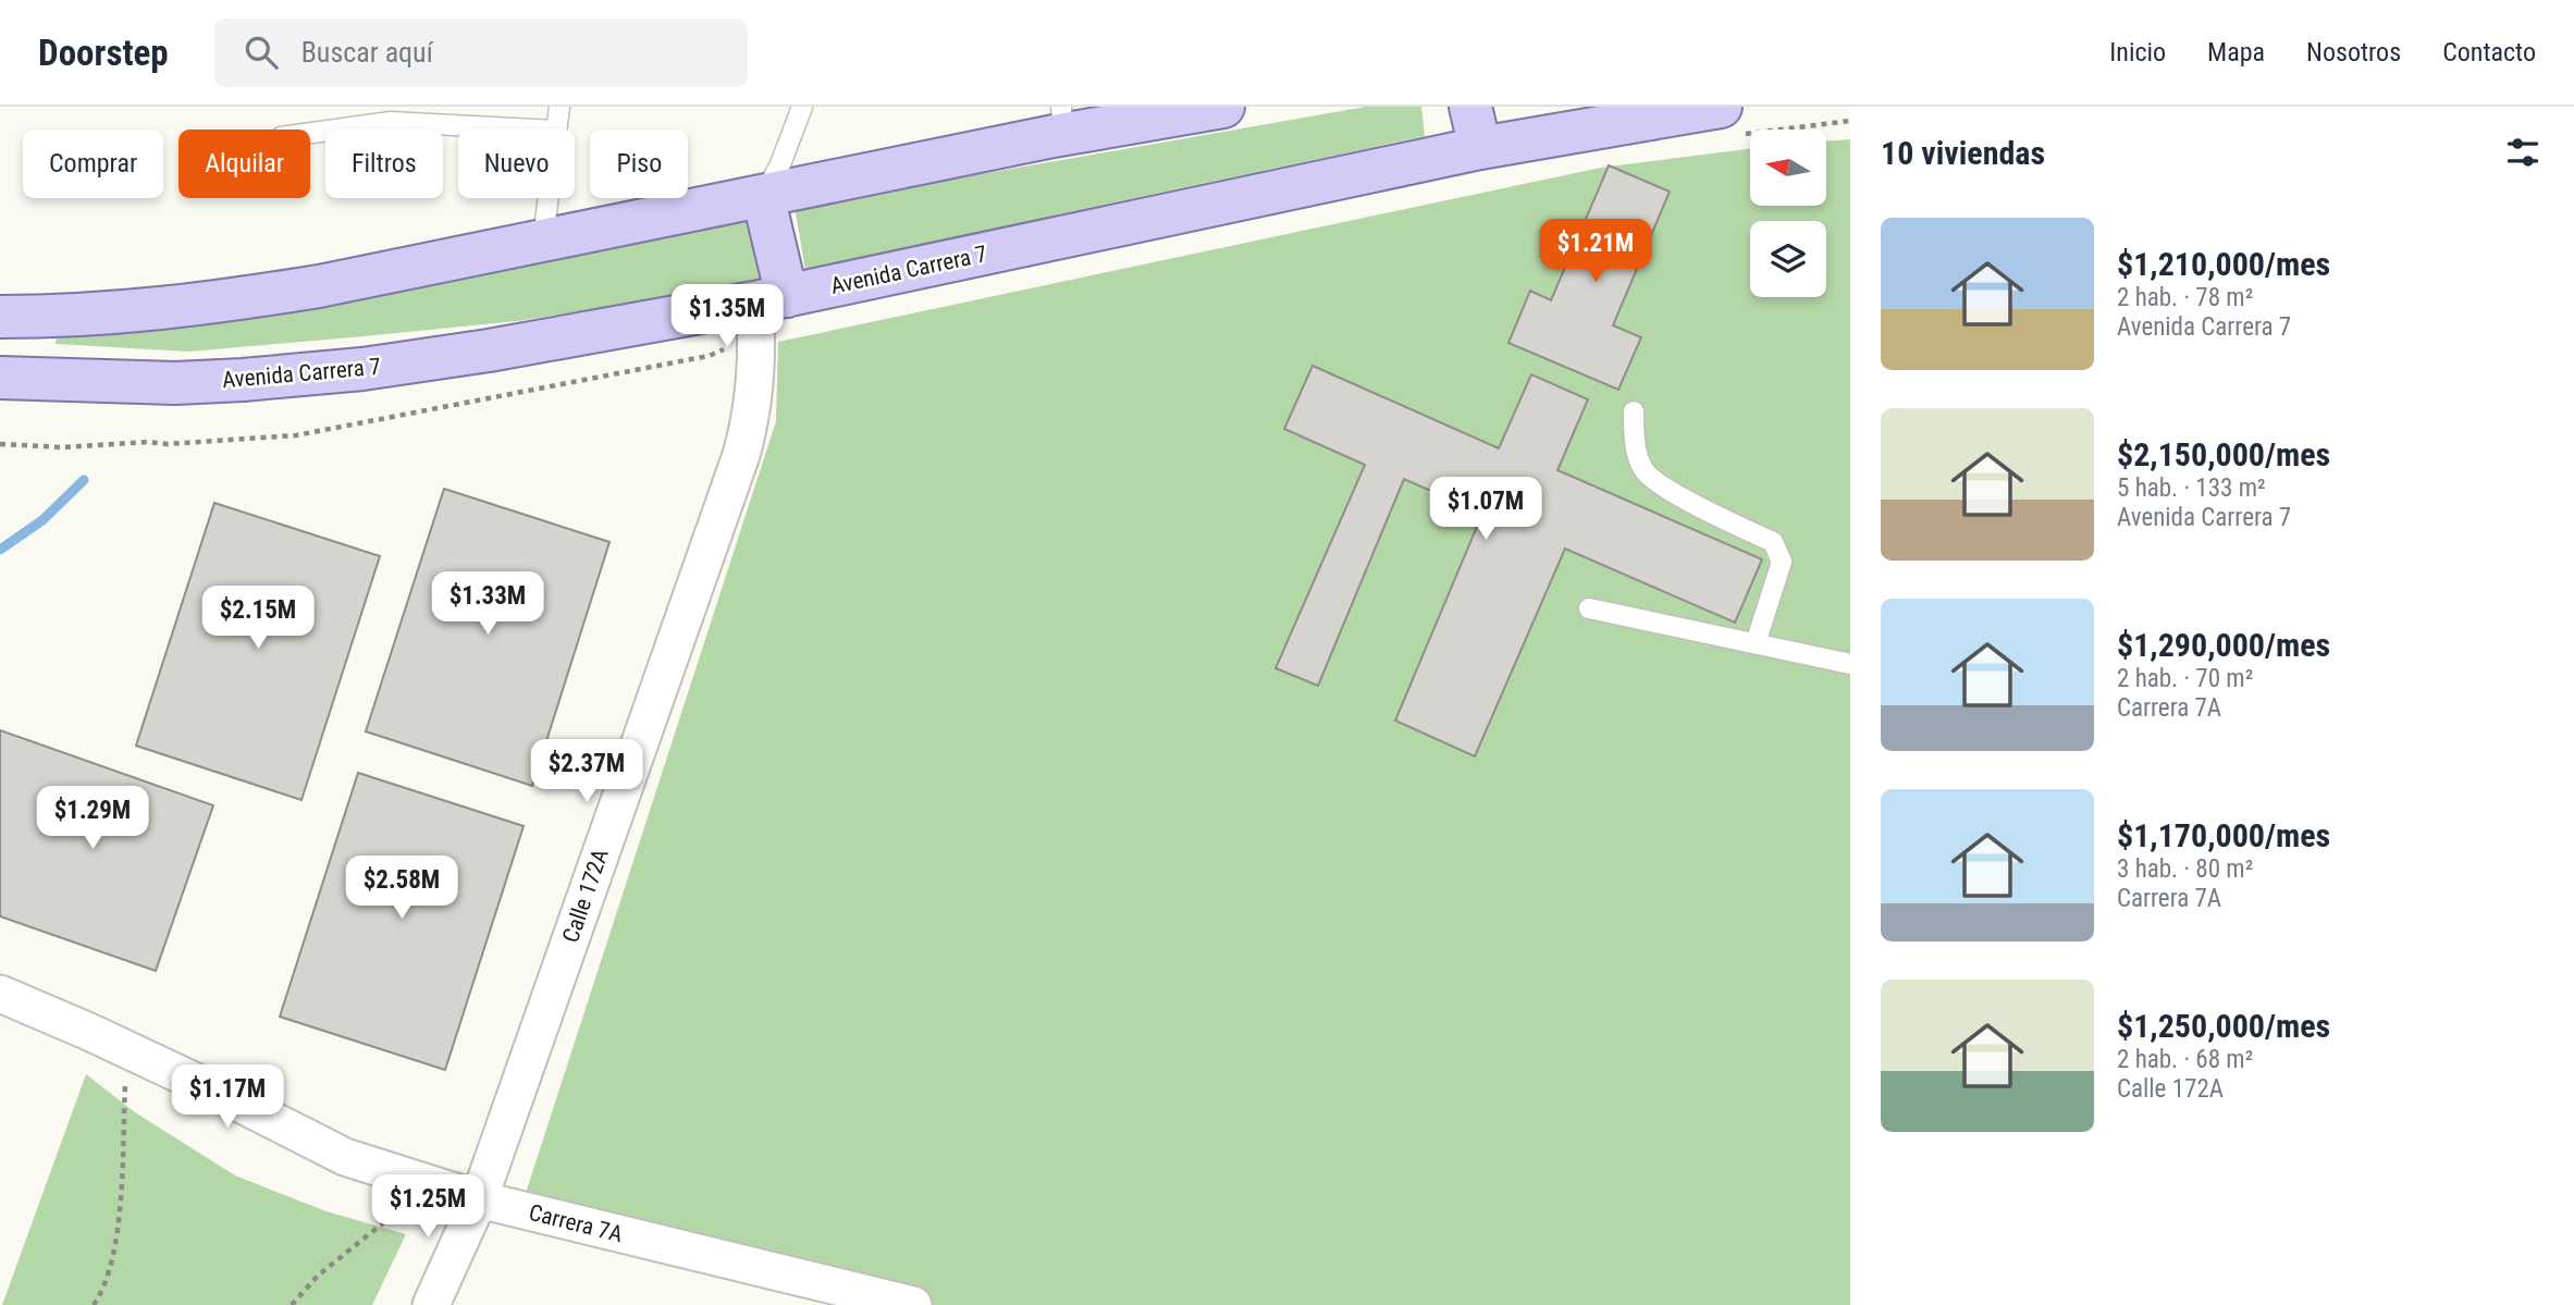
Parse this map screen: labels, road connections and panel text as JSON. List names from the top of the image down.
{
  "streets": {
    "main road": ["Avenida Carrera 7"],
    "street": ["Calle 172A", "Carrera 7A"]
  },
  "crossings": [
    ["Avenida Carrera 7", "Calle 172A"],
    ["Calle 172A", "Carrera 7A"]
  ],
  "north": "left",
  "page": {
    "header": "Doorstep",
    "search": "Buscar aquí",
    "nav": [
      "Inicio",
      "Mapa",
      "Nosotros",
      "Contacto"
    ],
    "heading": "10 viviendas",
    "chip": [
      "Comprar",
      "Alquilar",
      "Filtros",
      "Nuevo",
      "Piso"
    ],
    "list": [
      {
        "name": "$1,210,000/mes",
        "note": "2 hab. · 78 m² · Avenida Carrera 7"
      },
      {
        "name": "$2,150,000/mes",
        "note": "5 hab. · 133 m² · Avenida Carrera 7"
      },
      {
        "name": "$1,290,000/mes",
        "note": "2 hab. · 70 m² · Carrera 7A"
      },
      {
        "name": "$1,170,000/mes",
        "note": "3 hab. · 80 m² · Carrera 7A"
      },
      {
        "name": "$1,250,000/mes",
        "note": "2 hab. · 68 m² · Calle 172A"
      }
    ],
    "price": [
      "$1.21M",
      "$1.35M",
      "$1.07M",
      "$1.33M",
      "$2.15M",
      "$2.37M",
      "$1.29M",
      "$2.58M",
      "$1.17M",
      "$1.25M"
    ]
  }
}
